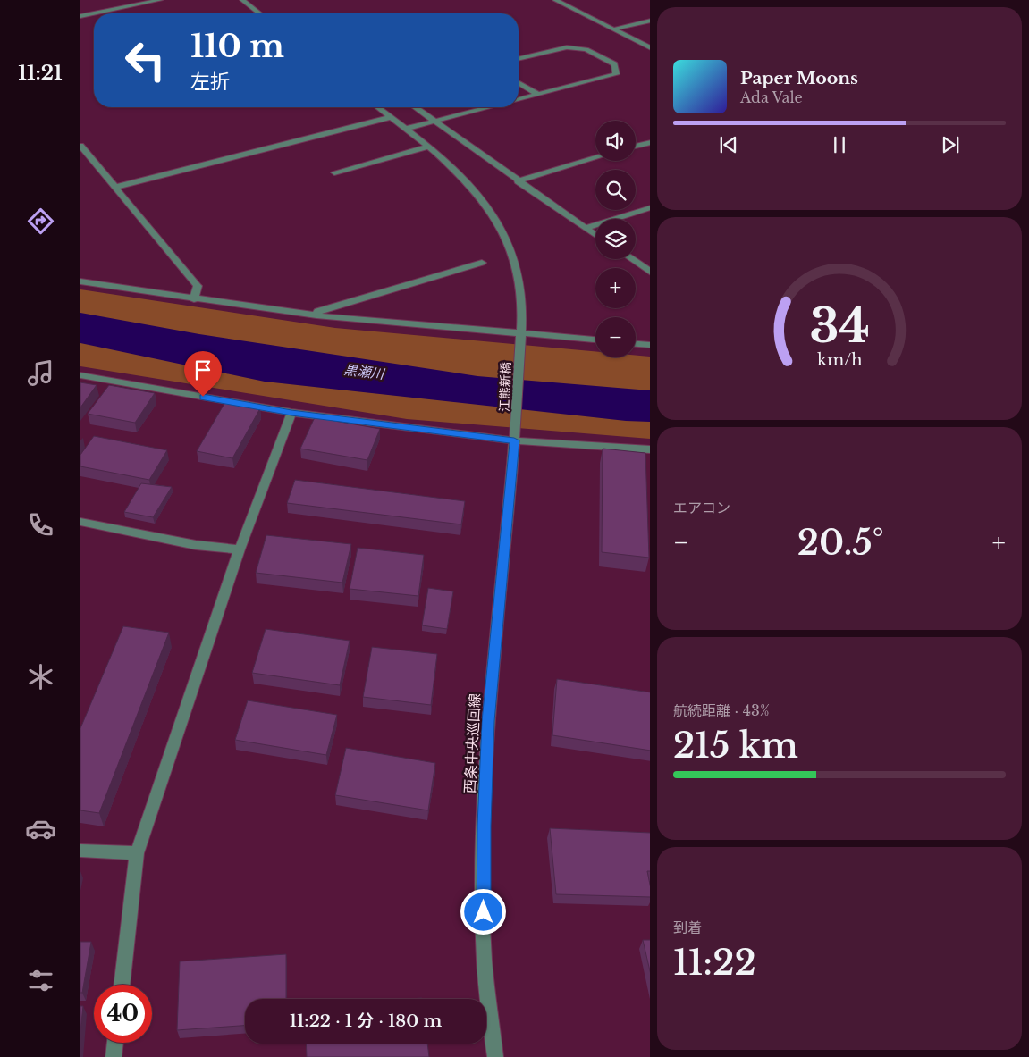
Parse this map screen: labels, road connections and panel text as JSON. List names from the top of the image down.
{
  "streets": {
    "street": ["江熊新橋", "西条中央巡回線"]
  },
  "crossings": [
    ["江熊新橋", "西条中央巡回線"]
  ],
  "water": ["黒瀬川"],
  "page": {
    "tabs": "11:21",
    "turn": ["110 m", "左折"],
    "song": ["Paper Moons", "Ada Vale"],
    "map_buttons": ["+", "−"],
    "tile": [
      "エアコン",
      ["航続距離 · 43%", "215 km"],
      ["到着", "11:22"]
    ],
    "heat": ["−", "20.5°", "+"],
    "limit": "40",
    "trip": "11:22 · 1 分 · 180 m",
    "gauge": ["34", "km/h"]
  }
}
